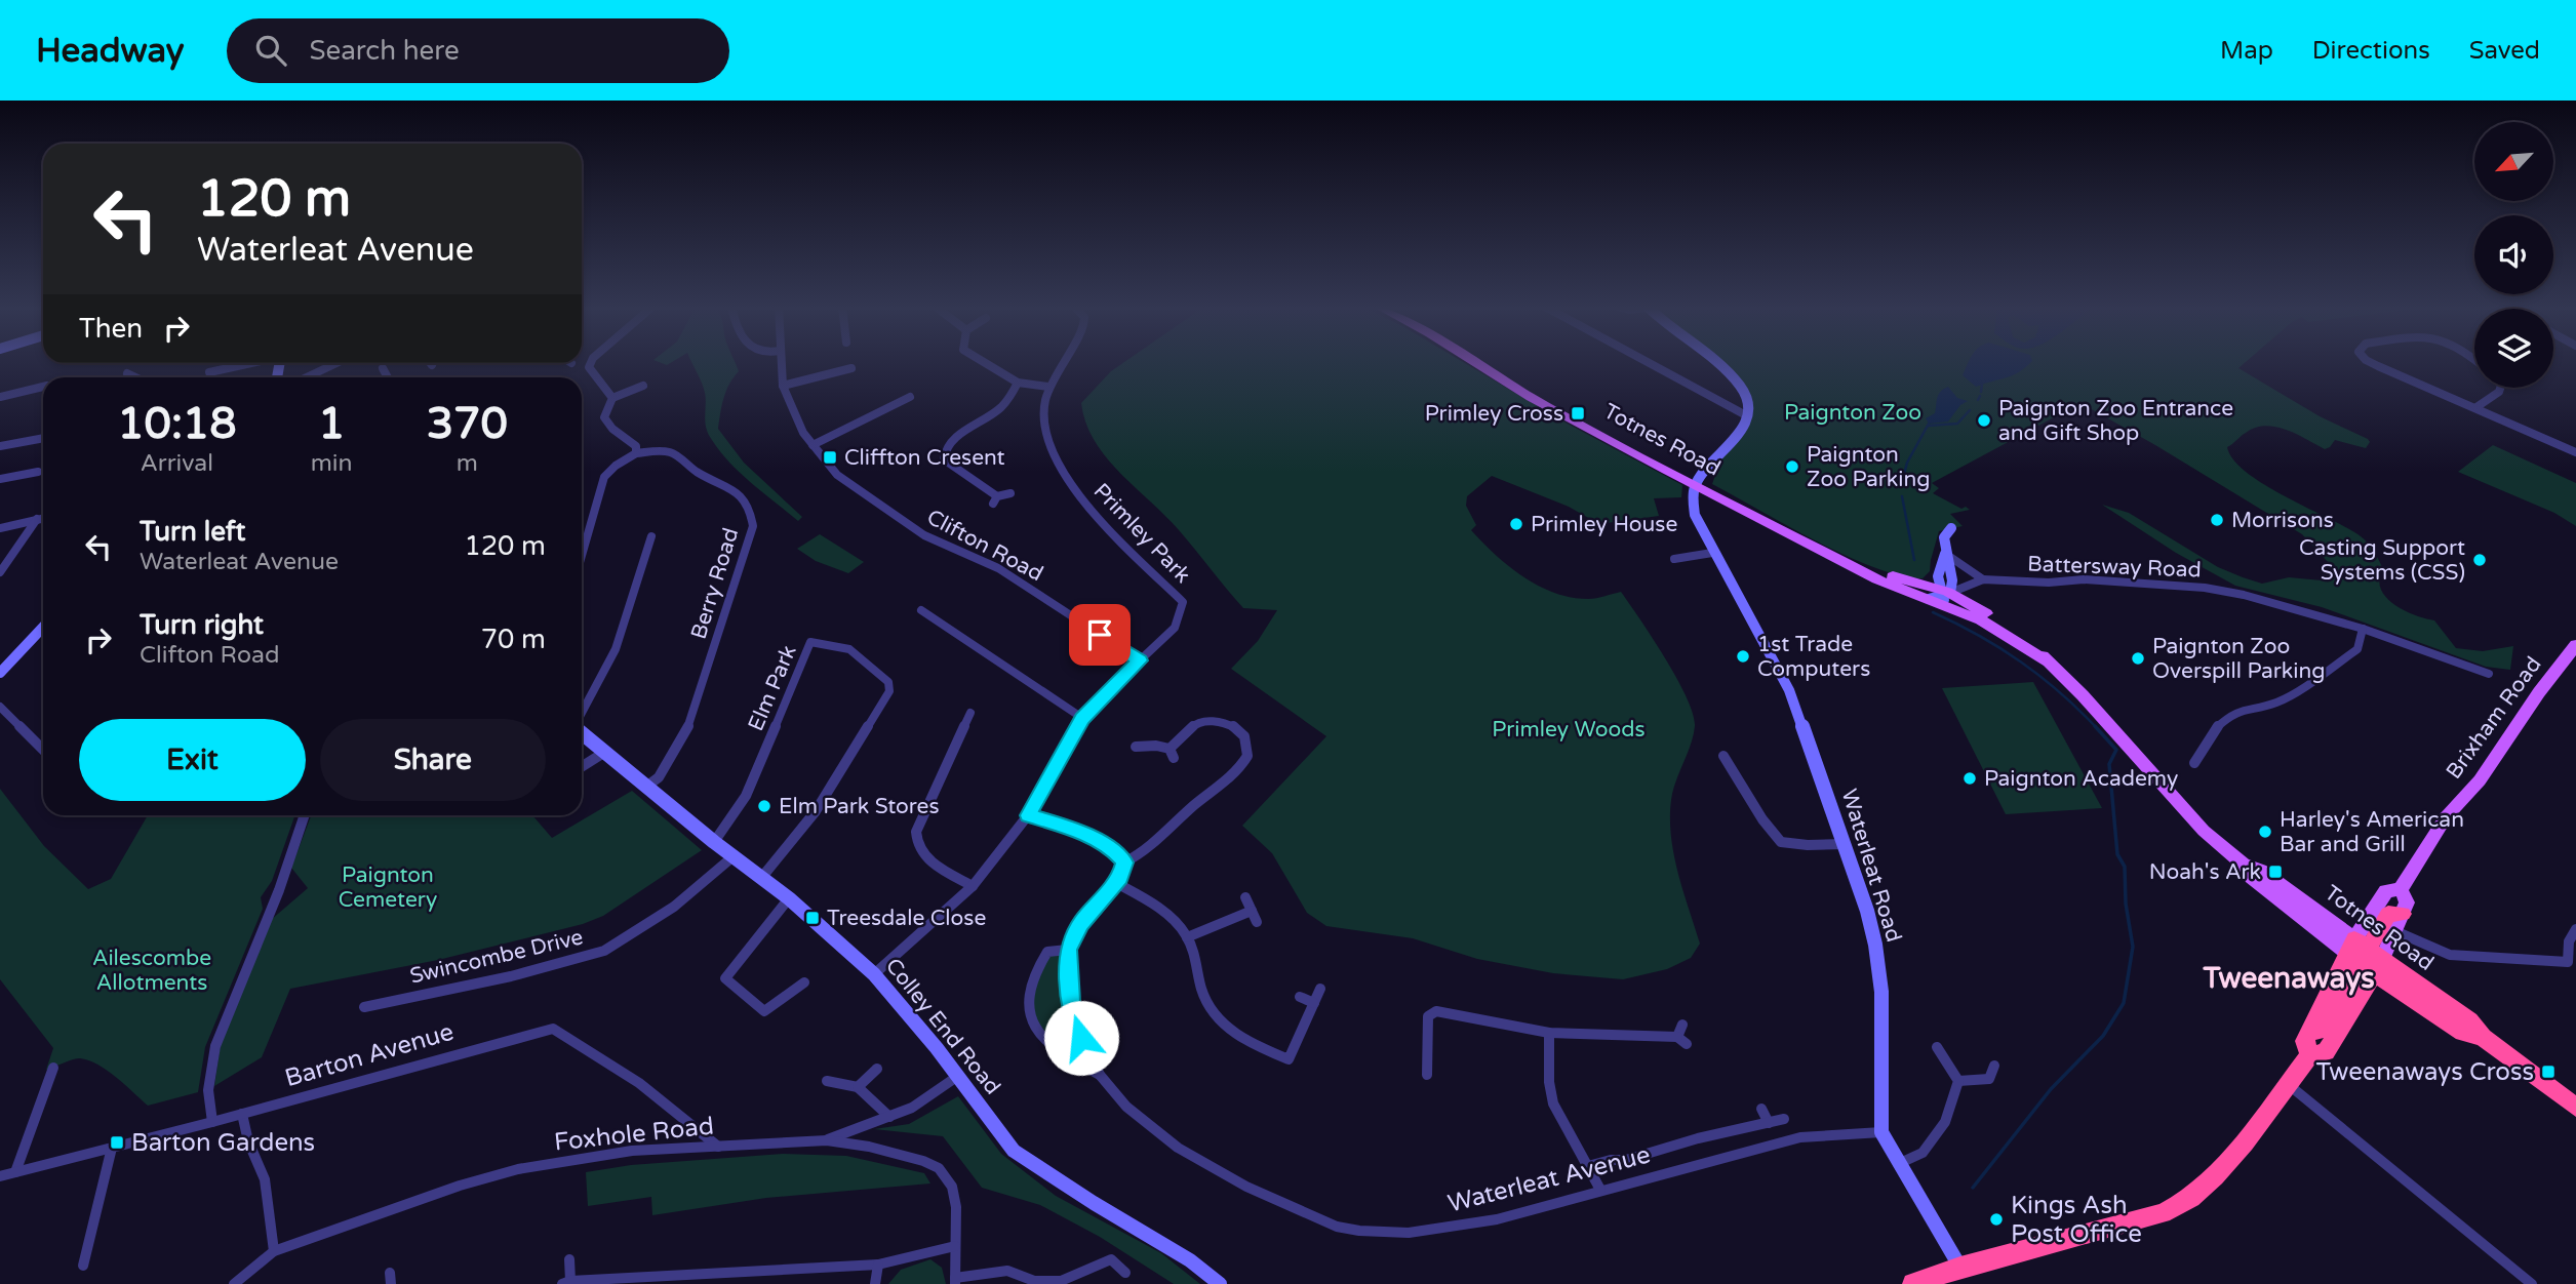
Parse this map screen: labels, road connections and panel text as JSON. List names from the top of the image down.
{
  "streets": {
    "highway": ["Totnes Road"],
    "main road": ["Brixham Road"],
    "street": [
      "Primley Park",
      "Clifton Road",
      "Battersway Road",
      "Berry Road",
      "Elm Park",
      "Waterleat Road",
      "Swincombe Drive",
      "Colley End Road",
      "Barton Avenue",
      "Foxhole Road",
      "Waterleat Avenue"
    ]
  },
  "crossings": [
    ["Totnes Road", "Battersway Road"],
    ["Totnes Road", "Brixham Road"],
    ["Totnes Road", "Waterleat Road"],
    ["Primley Park", "Clifton Road"],
    ["Berry Road", "Colley End Road"],
    ["Elm Park", "Colley End Road"],
    ["Waterleat Road", "Waterleat Avenue"],
    ["Swincombe Drive", "Colley End Road"],
    ["Barton Avenue", "Foxhole Road"]
  ],
  "districts": ["Tweenaways"],
  "parks": [
    "Paignton Zoo",
    "Primley Woods",
    "Paignton Cemetery",
    "Ailescombe Allotments"
  ],
  "places": {
    "transit": [
      "Primley Cross",
      "Cliffton Cresent",
      "Noah's Ark",
      "Treesdale Close",
      "Tweenaways Cross",
      "Barton Gardens"
    ],
    "other": [
      "Paignton Zoo Entrance and Gift Shop",
      "Paignton Zoo Parking",
      "Morrisons",
      "Primley House",
      "Casting Support Systems (CSS)",
      "1st Trade Computers",
      "Paignton Zoo Overspill Parking",
      "Paignton Academy",
      "Elm Park Stores",
      "Harley's American Bar and Grill",
      "Kings Ash Post Office"
    ]
  },
  "north": "bottom left",
  "page": {
    "header": "Headway",
    "search": "Search here",
    "nav": ["Map", "Directions", "Saved"],
    "turn": ["120 m", "Waterleat Avenue"],
    "then": "Then",
    "eta": [
      "10:18",
      "Arrival",
      "1",
      "min",
      "370",
      "m"
    ],
    "list": [
      {
        "name": "Turn left",
        "note": "Waterleat Avenue",
        "value": "120 m"
      },
      {
        "name": "Turn right",
        "note": "Clifton Road",
        "value": "70 m"
      }
    ],
    "buttons": ["Exit", "Share"]
  }
}
